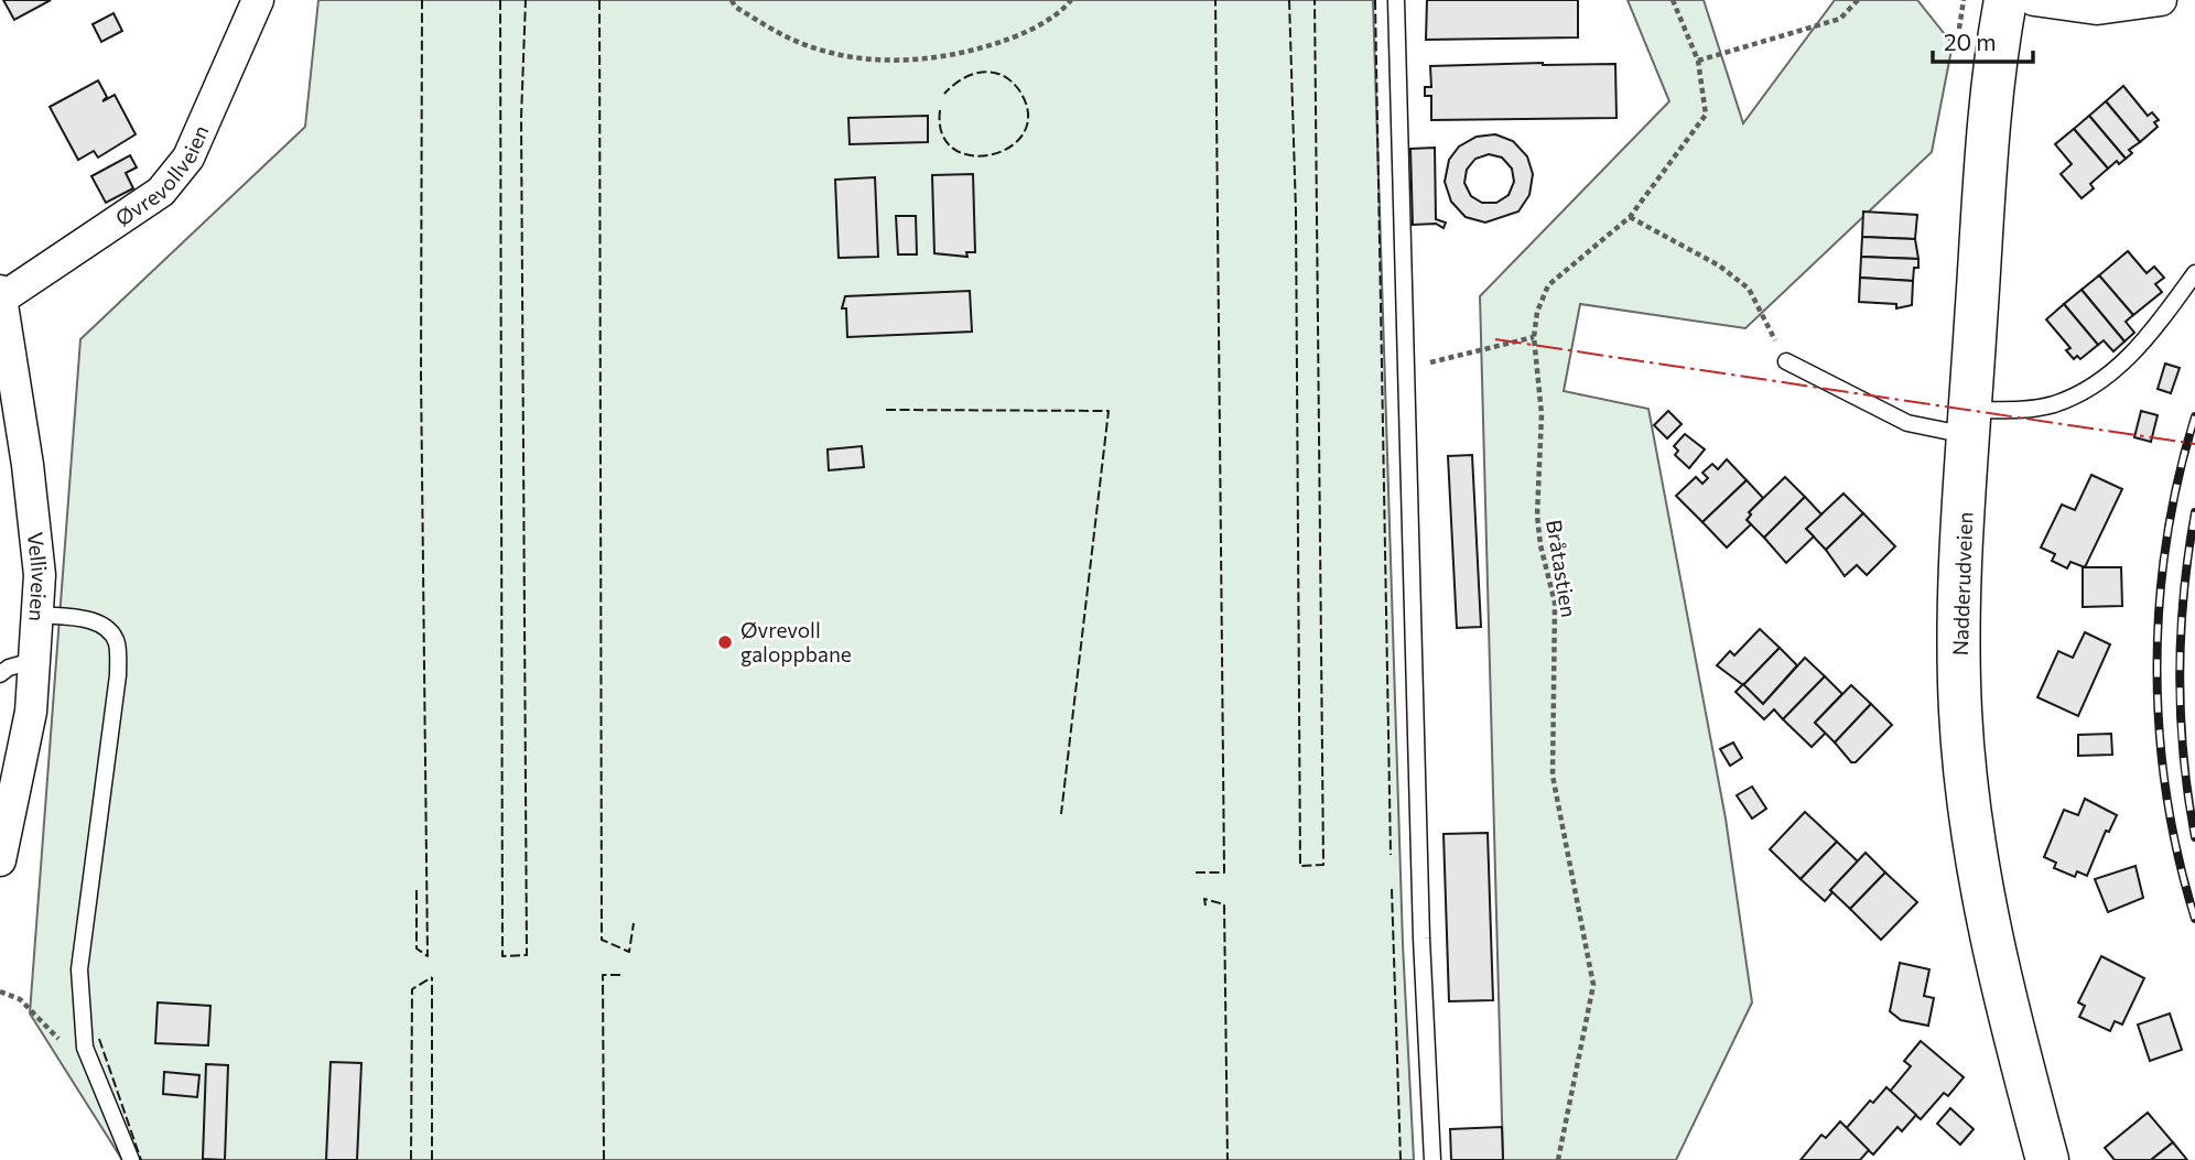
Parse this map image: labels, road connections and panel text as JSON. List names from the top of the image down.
{
  "streets": {
    "main road": ["Nadderudveien"],
    "street": ["Øvrevollveien", "Velliveien"],
    "path": ["Bråtastien"]
  },
  "crossings": [
    ["Øvrevollveien", "Velliveien"]
  ],
  "places": ["Øvrevoll galoppbane"],
  "scale_bar": "20 m"
}
